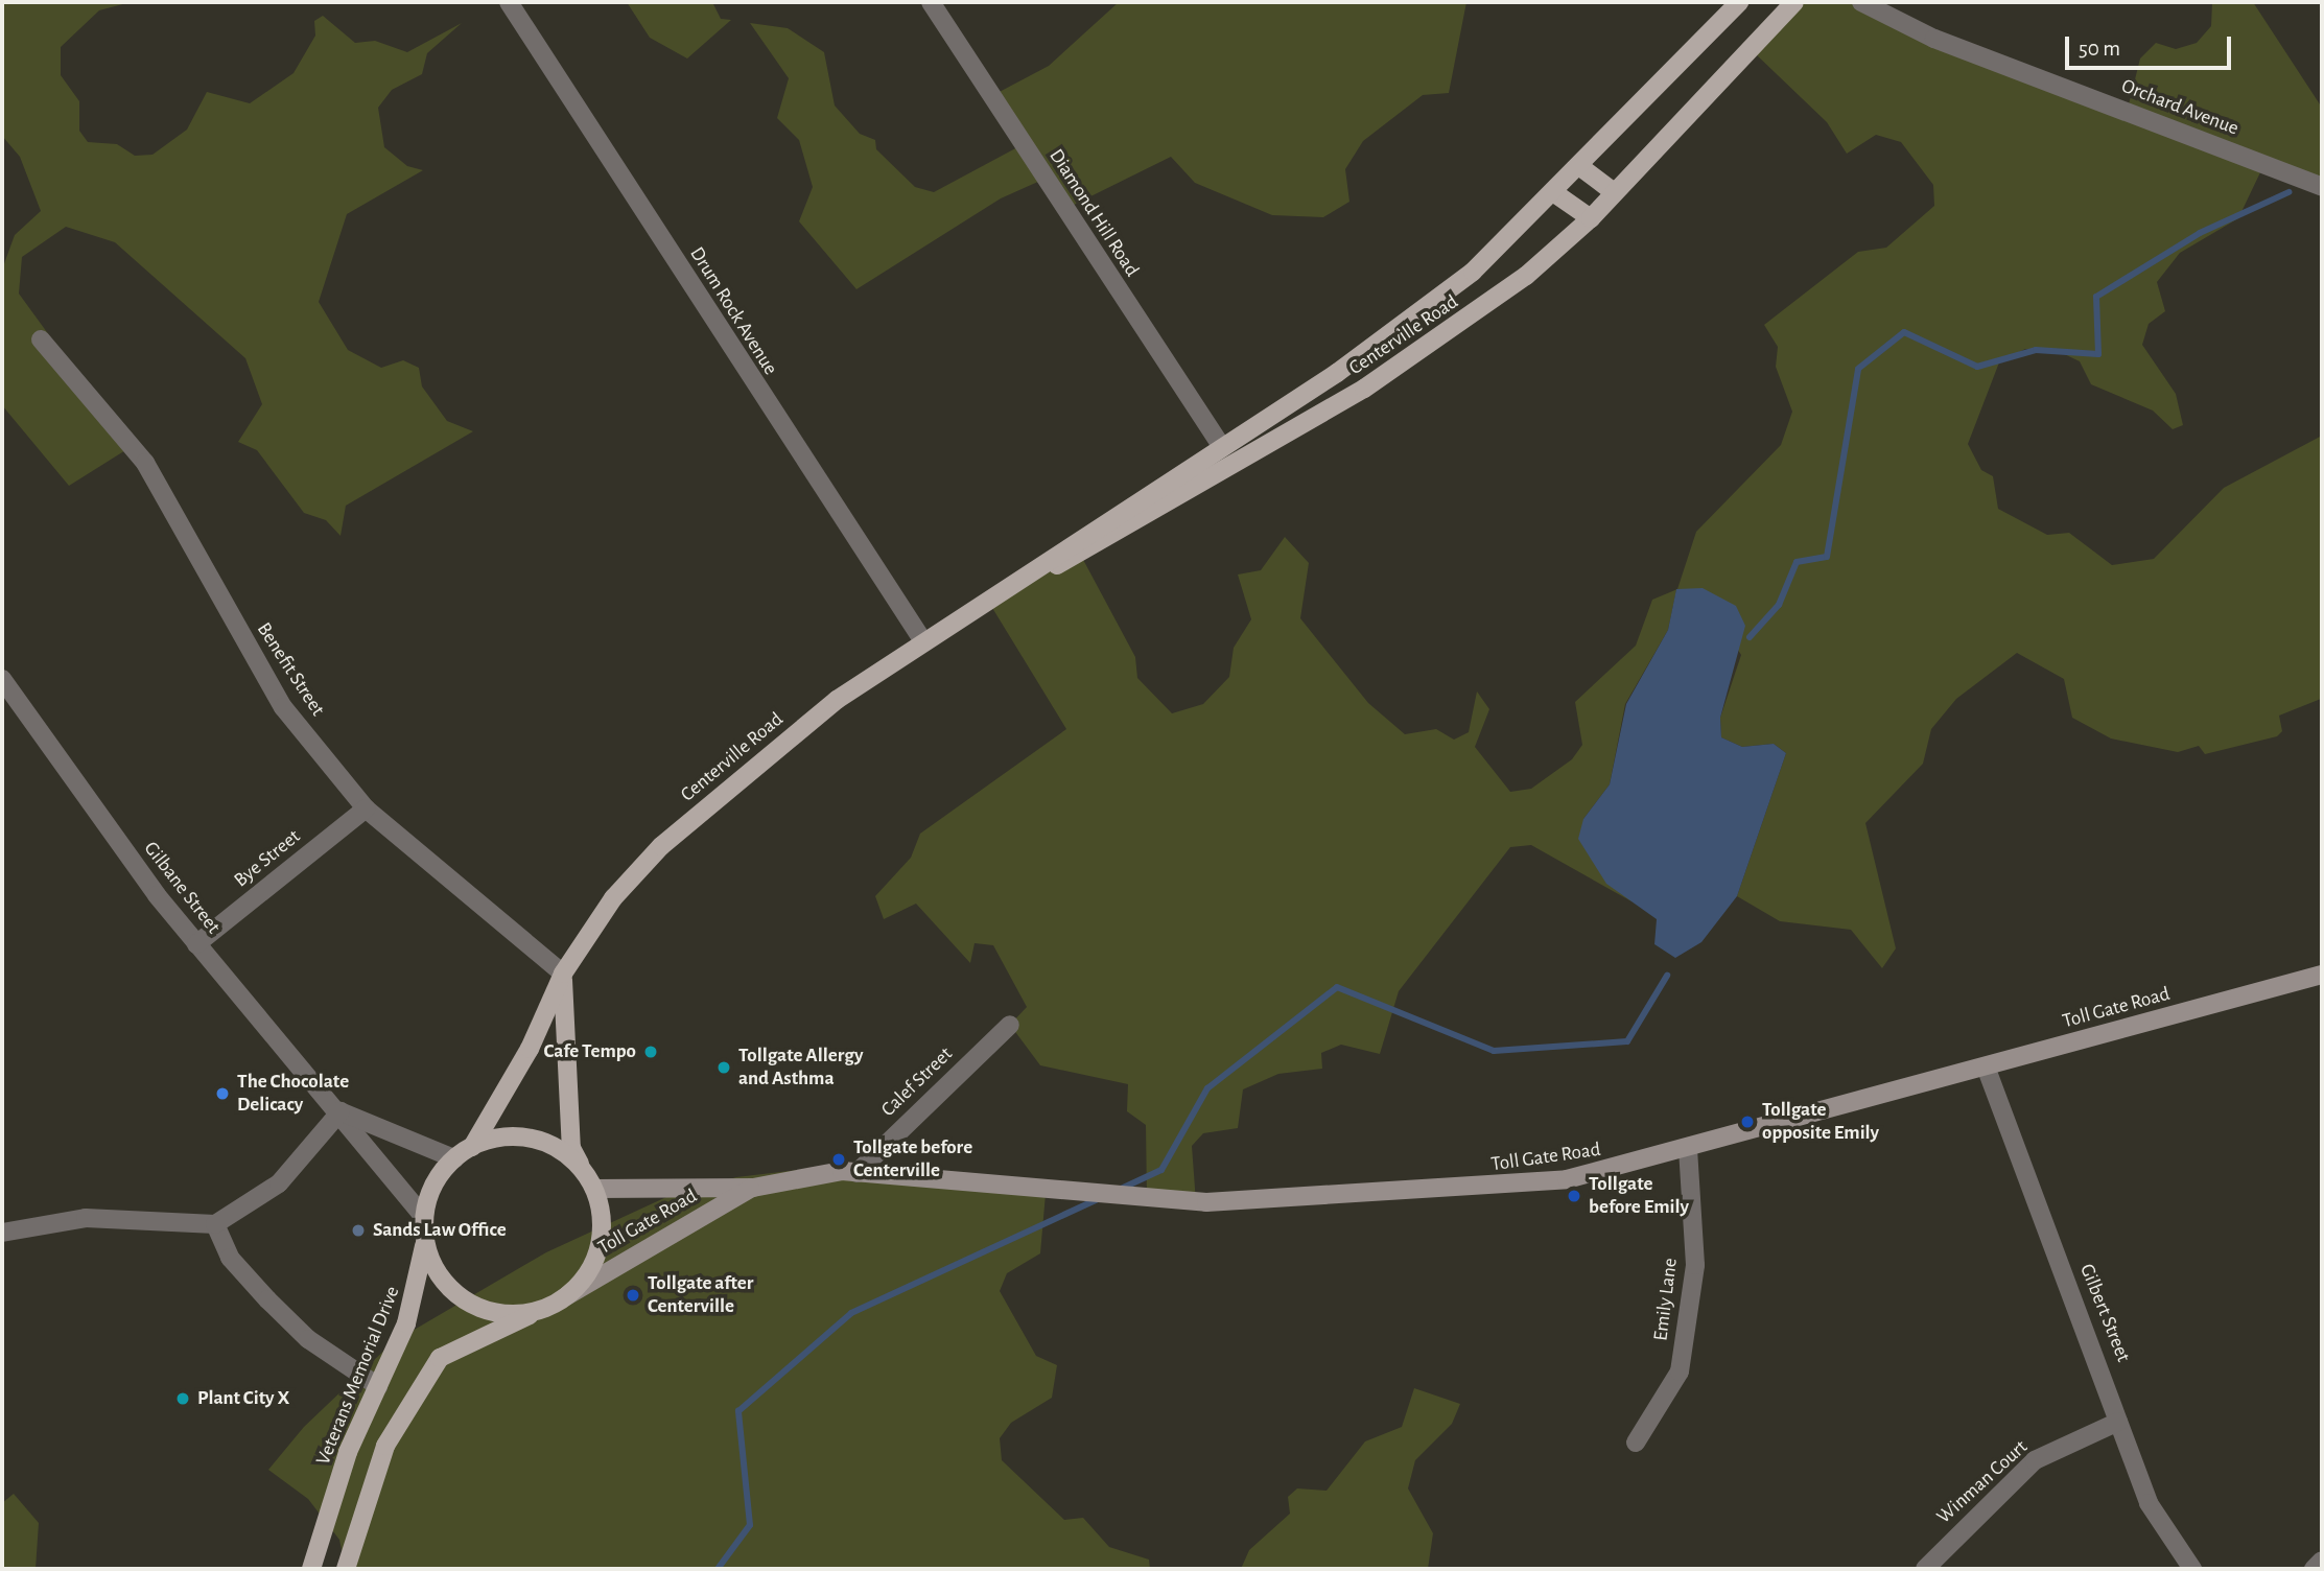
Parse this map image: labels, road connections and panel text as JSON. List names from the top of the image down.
{
  "streets": {
    "main road": ["Centerville Road", "Toll Gate Road", "Veterans Memorial Drive"],
    "street": [
      "Orchard Avenue",
      "Diamond Hill Road",
      "Drum Rock Avenue",
      "Benefit Street",
      "Bye Street",
      "Gilbane Street",
      "Calef Street",
      "Emily Lane",
      "Gilbert Street",
      "Winman Court"
    ]
  },
  "crossings": [
    ["Diamond Hill Road", "Centerville Road"],
    ["Drum Rock Avenue", "Centerville Road"],
    ["Centerville Road", "Benefit Street"],
    ["Centerville Road", "Gilbane Street"],
    ["Centerville Road", "Toll Gate Road"],
    ["Centerville Road", "Veterans Memorial Drive"],
    ["Benefit Street", "Bye Street"],
    ["Bye Street", "Gilbane Street"],
    ["Gilbane Street", "Toll Gate Road"],
    ["Gilbane Street", "Veterans Memorial Drive"],
    ["Toll Gate Road", "Calef Street"],
    ["Toll Gate Road", "Emily Lane"],
    ["Toll Gate Road", "Gilbert Street"],
    ["Toll Gate Road", "Veterans Memorial Drive"],
    ["Gilbert Street", "Winman Court"]
  ],
  "places": [
    "Cafe Tempo",
    "Tollgate Allergy and Asthma",
    "The Chocolate Delicacy",
    "Tollgate opposite Emily",
    "Tollgate before Centerville",
    "Tollgate before Emily",
    "Sands Law Office",
    "Tollgate after Centerville",
    "Plant City X"
  ],
  "scale_bar": "50 m"
}
